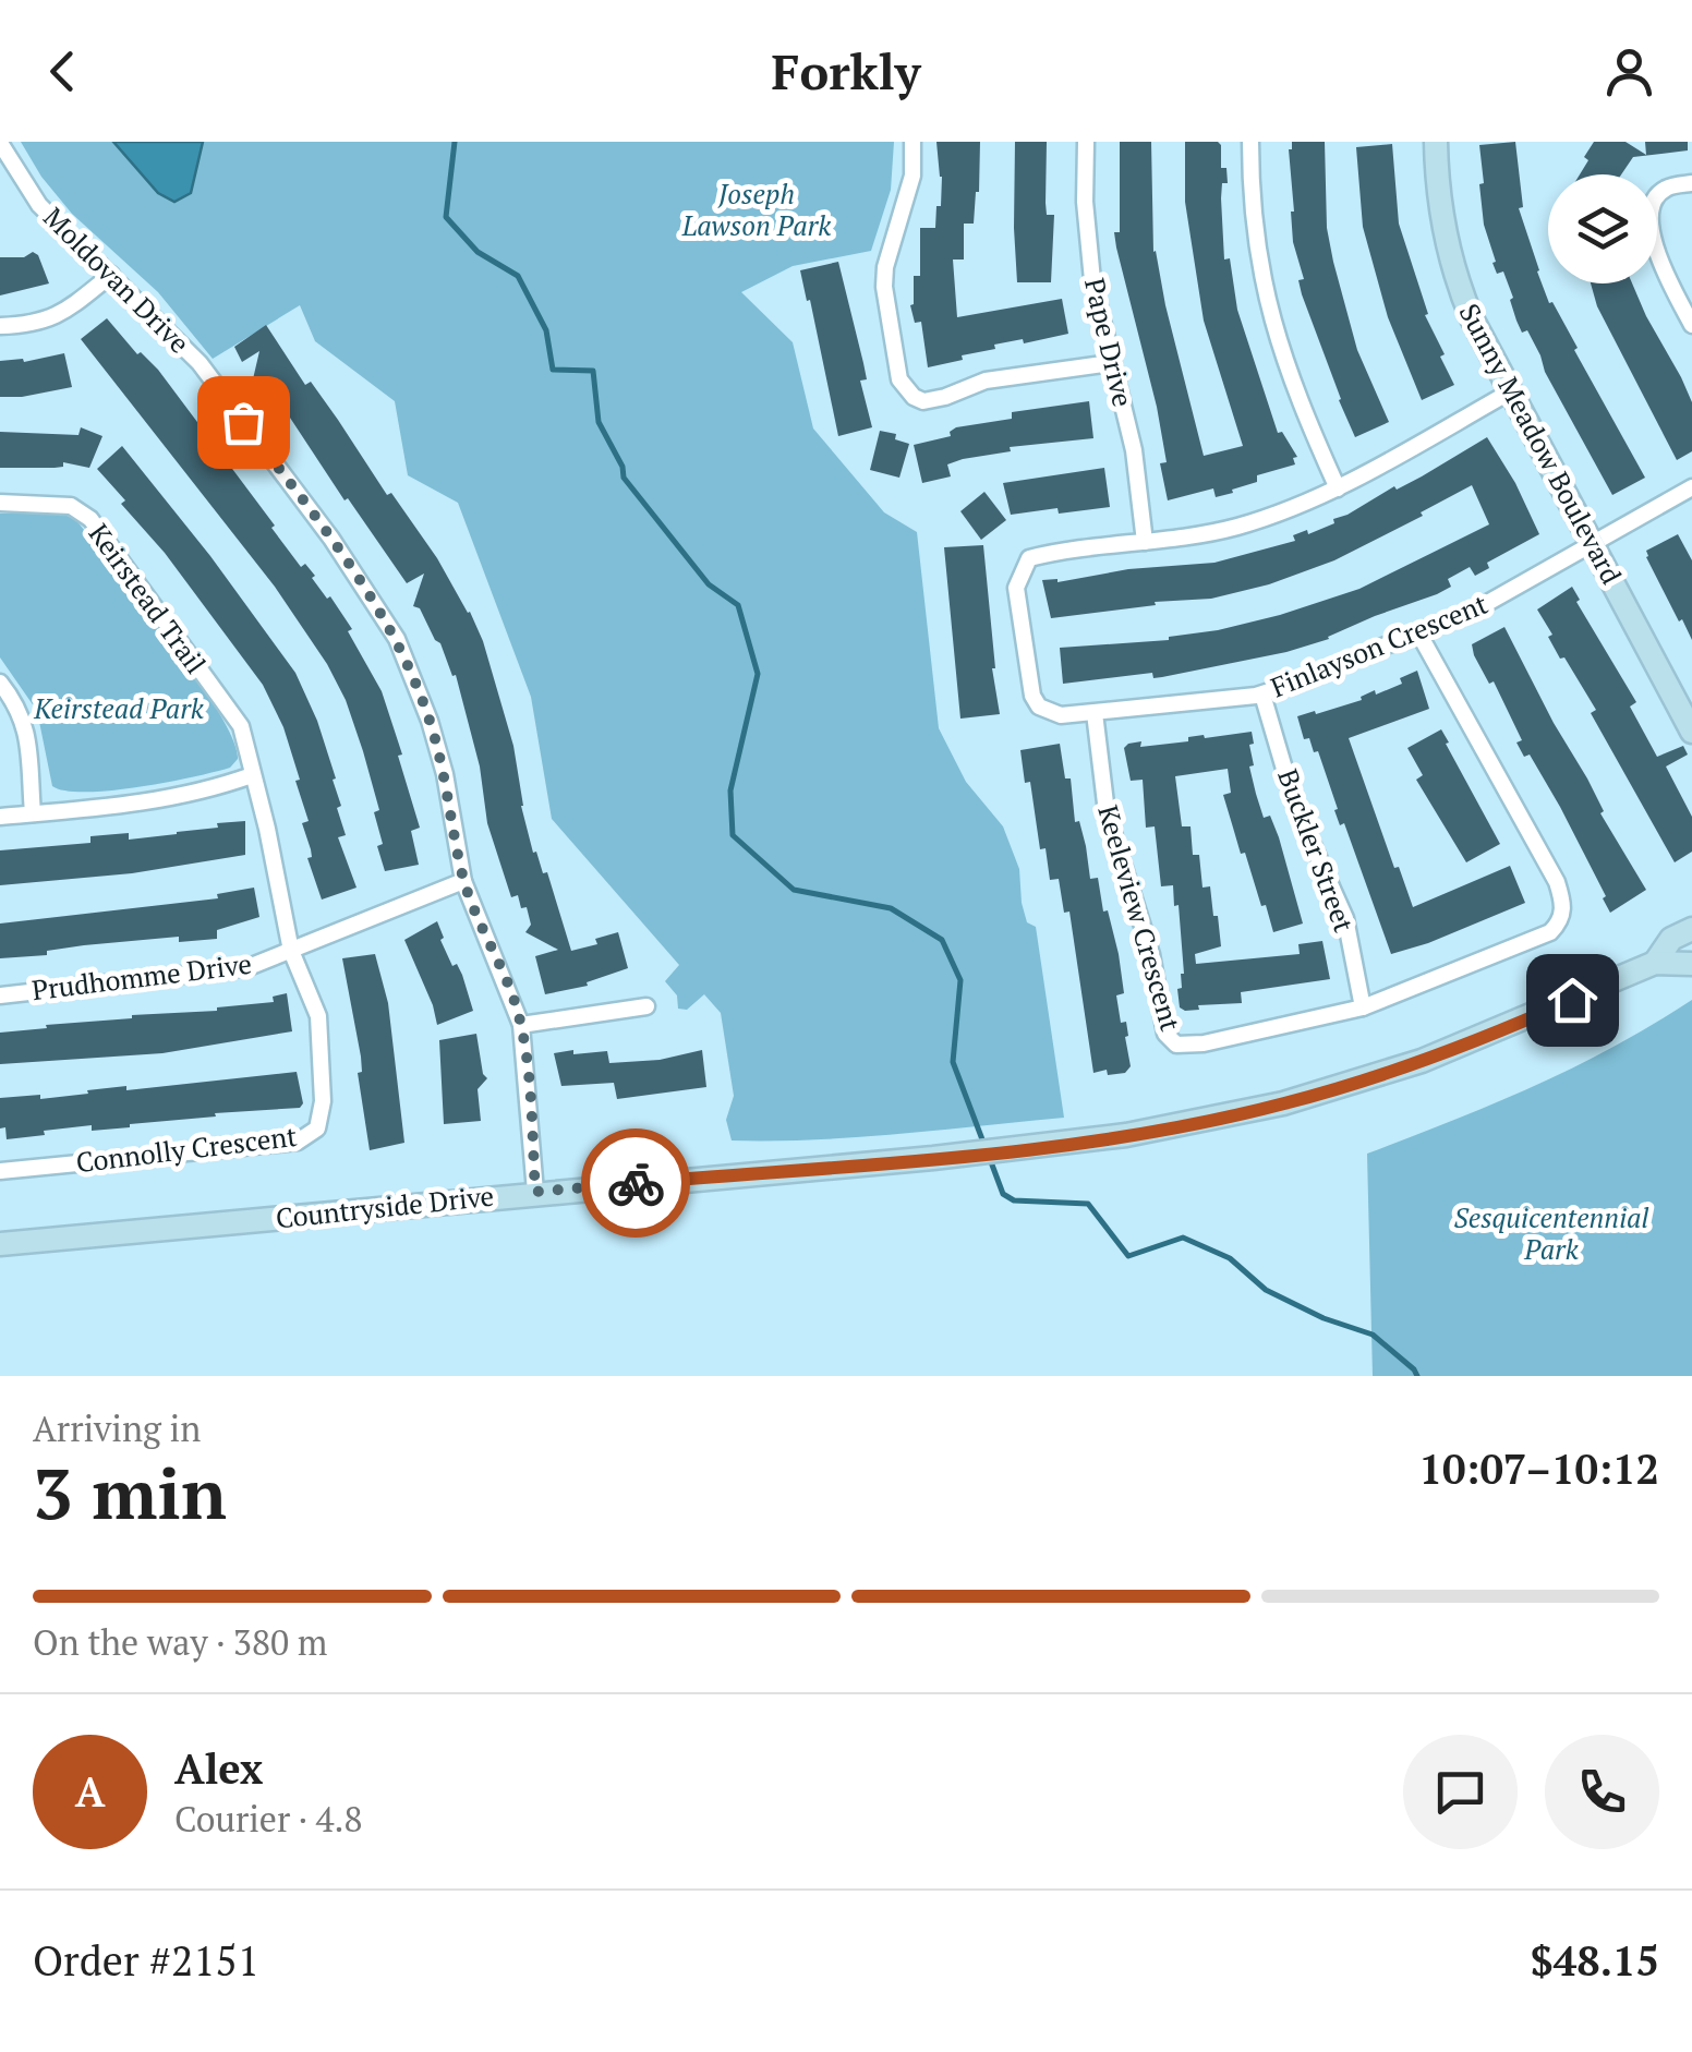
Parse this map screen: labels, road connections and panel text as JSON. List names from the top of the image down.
{
  "streets": {
    "main road": ["Sunny Meadow Boulevard", "Countryside Drive"],
    "street": [
      "Moldovan Drive",
      "Pape Drive",
      "Keirstead Trail",
      "Finlayson Crescent",
      "Buckler Street",
      "Keeleview Crescent",
      "Prudhomme Drive",
      "Connolly Crescent"
    ]
  },
  "crossings": [
    ["Moldovan Drive", "Prudhomme Drive"],
    ["Moldovan Drive", "Countryside Drive"],
    ["Pape Drive", "Finlayson Crescent"],
    ["Sunny Meadow Boulevard", "Finlayson Crescent"],
    ["Keirstead Trail", "Prudhomme Drive"],
    ["Keirstead Trail", "Connolly Crescent"],
    ["Finlayson Crescent", "Buckler Street"],
    ["Finlayson Crescent", "Keeleview Crescent"],
    ["Buckler Street", "Keeleview Crescent"],
    ["Prudhomme Drive", "Connolly Crescent"]
  ],
  "parks": ["Joseph Lawson Park", "Keirstead Park", "Sesquicentennial Park"],
  "page": {
    "header": "Forkly",
    "heading": ["3 min", "Arriving in", "10:07–10:12"],
    "panel": [
      "Alex",
      "Courier · 4.8",
      "Order #2151",
      "$48.15"
    ],
    "bar": "On the way · 380 m",
    "round": "A"
  }
}
